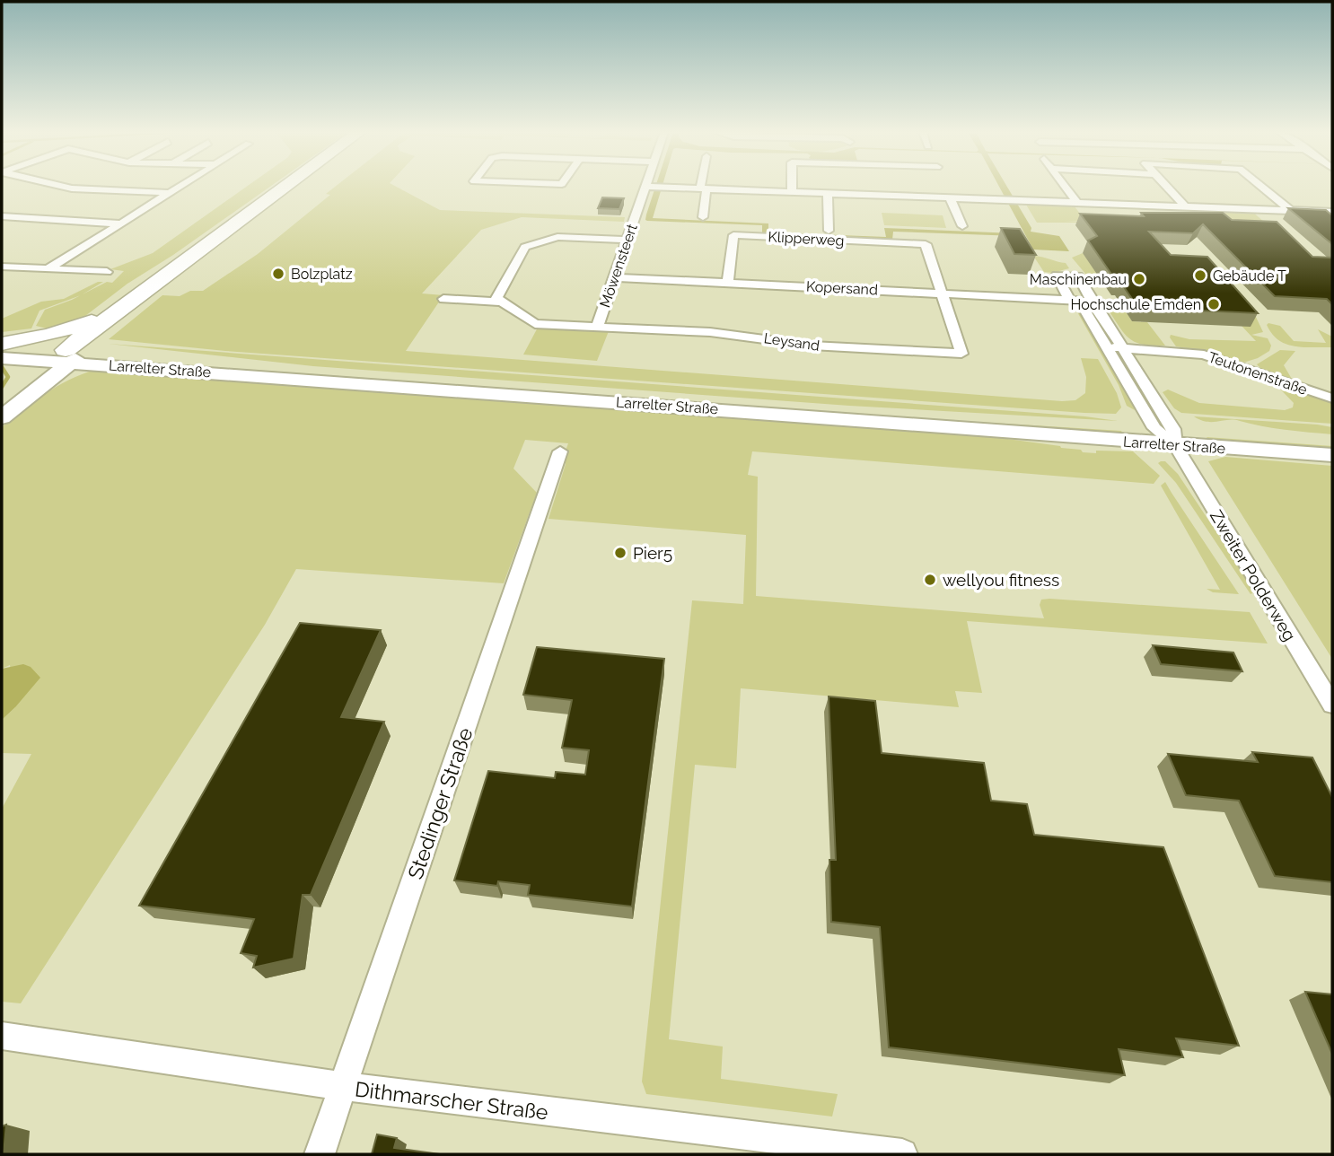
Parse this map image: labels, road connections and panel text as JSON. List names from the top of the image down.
{
  "streets": {
    "street": [
      "Klipperweg",
      "Möwensteert",
      "Kopersand",
      "Leysand",
      "Larrelter Straße",
      "Teutonenstraße",
      "Zweiter Polderweg",
      "Stedinger Straße",
      "Dithmarscher Straße"
    ]
  },
  "crossings": [
    ["Klipperweg", "Kopersand"],
    ["Möwensteert", "Kopersand"],
    ["Möwensteert", "Leysand"],
    ["Kopersand", "Leysand"],
    ["Larrelter Straße", "Zweiter Polderweg"],
    ["Stedinger Straße", "Dithmarscher Straße"]
  ],
  "places": [
    "Bolzplatz",
    "Gebäude T",
    "Maschinenbau",
    "Hochschule Emden",
    "Pier5",
    "wellyou fitness"
  ]
}
